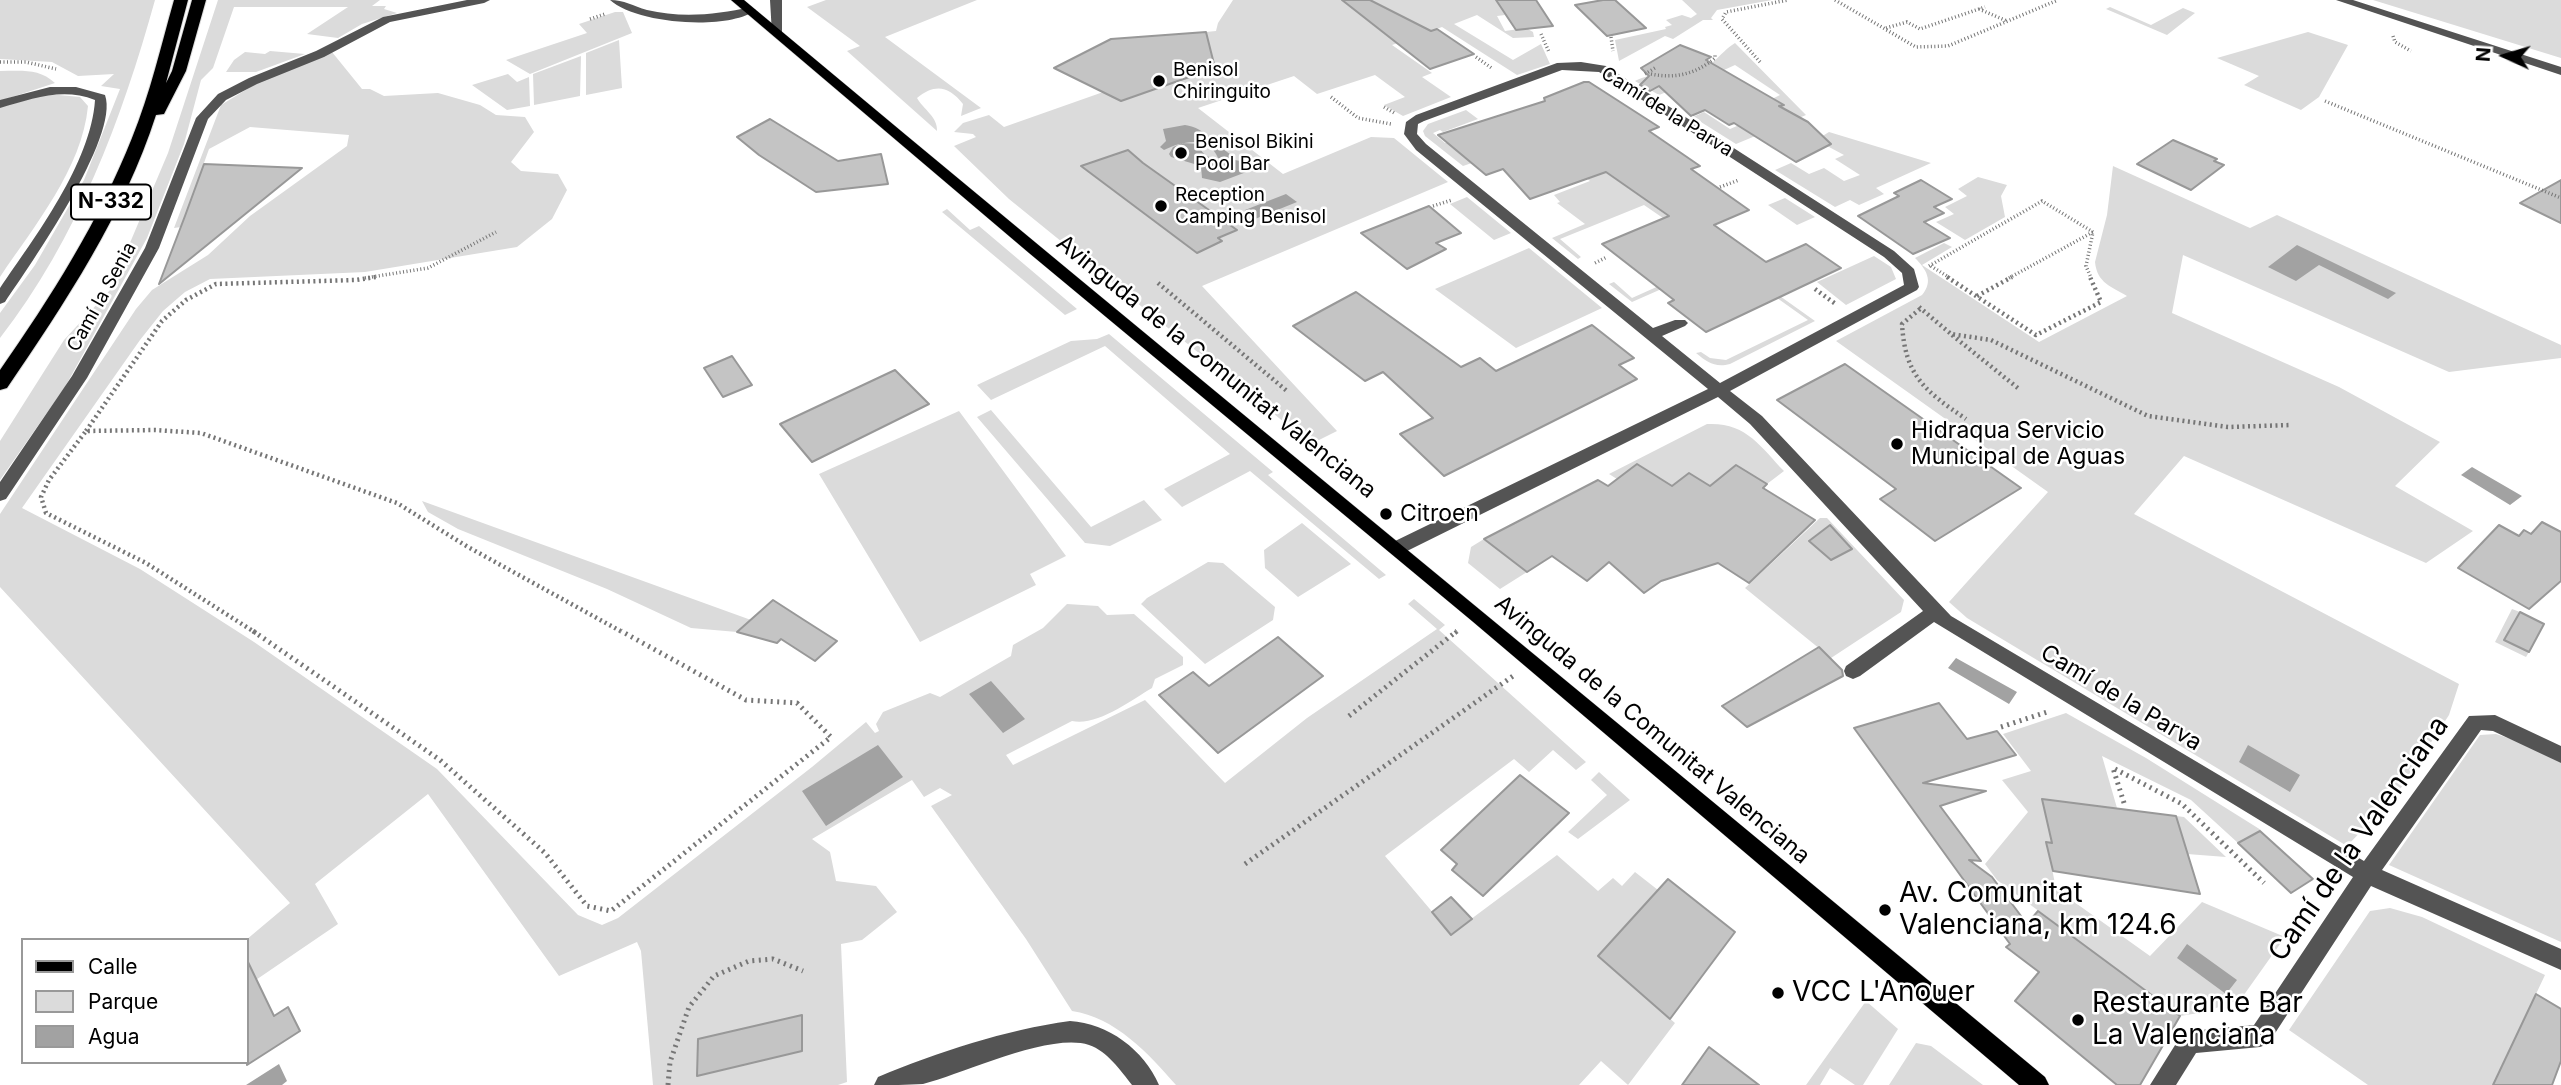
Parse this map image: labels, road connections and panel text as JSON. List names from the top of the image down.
{
  "streets": {
    "highway": ["N-332"],
    "main road": ["Avinguda de la Comunitat Valenciana"],
    "street": ["Camí de la Parva", "Camí la Senia", "Camí de la Valenciana"]
  },
  "crossings": [
    ["Camí de la Parva", "Camí de la Valenciana"]
  ],
  "places": [
    "Benisol Chiringuito",
    "Benisol Bikini Pool Bar",
    "Reception Camping Benisol",
    "Hidraqua Servicio Municipal de Aguas",
    "Citroen",
    "Av. Comunitat Valenciana, km 124.6",
    "VCC L'Anouer",
    "Restaurante Bar La Valenciana"
  ],
  "legend": ["Calle", "Parque", "Agua"],
  "north": "left"
}
